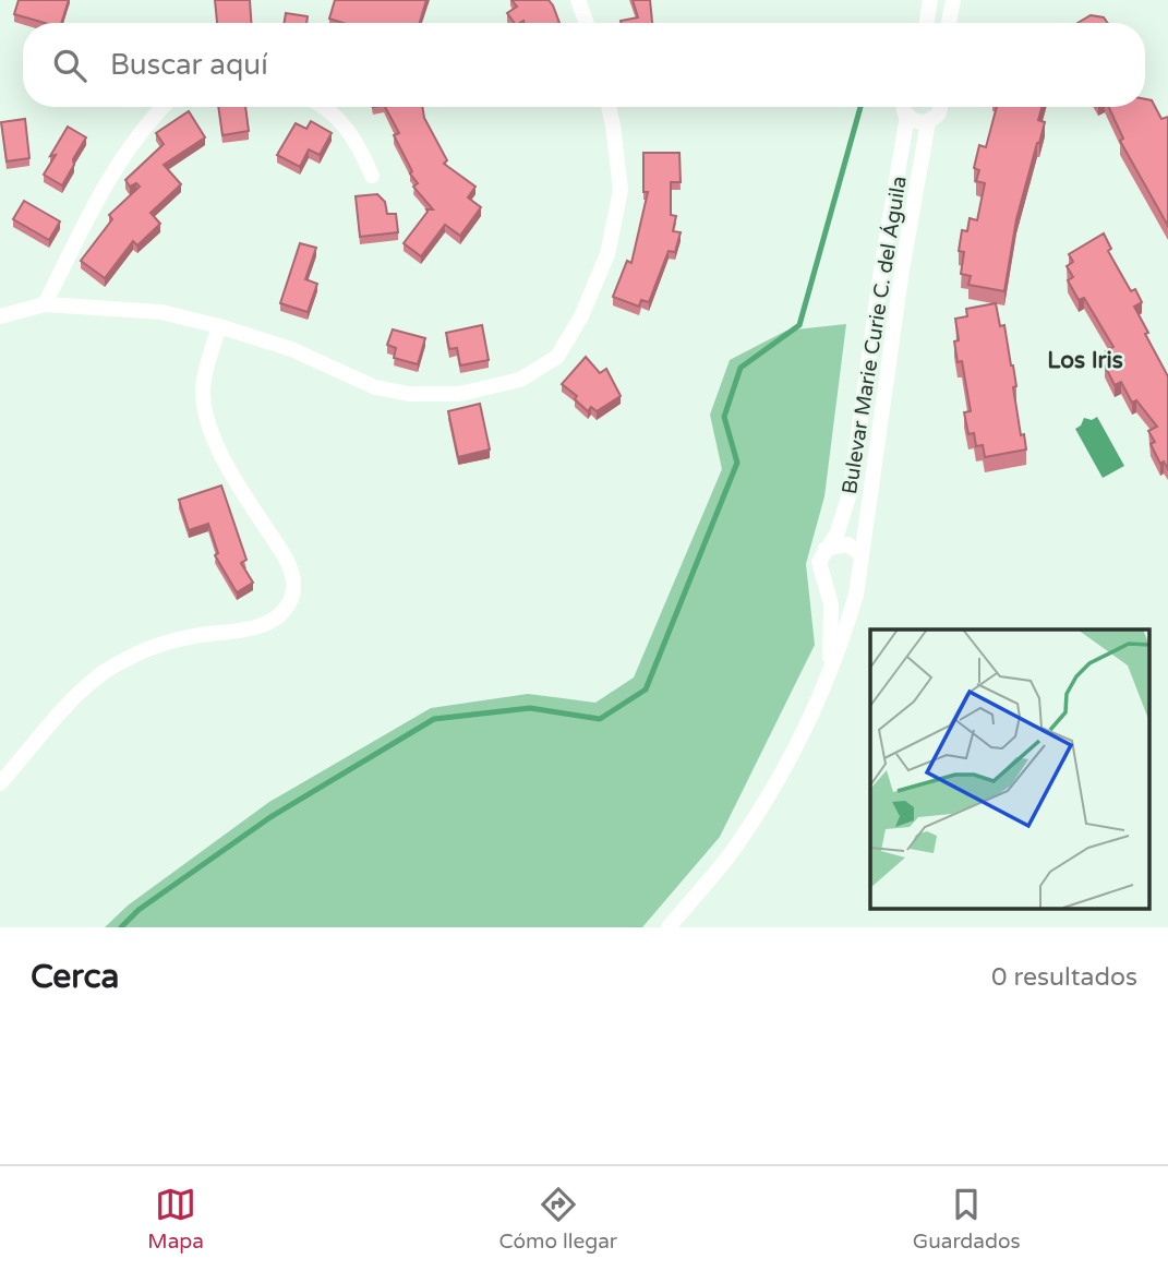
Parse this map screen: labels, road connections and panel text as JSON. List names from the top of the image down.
{
  "streets": {
    "street": ["Bulevar Marie Curie C. del Águila"]
  },
  "districts": ["Los Iris"],
  "page": {
    "search": "Buscar aquí",
    "heading": ["Cerca", "0 resultados"],
    "nav": ["Mapa", "Cómo llegar", "Guardados"]
  }
}
